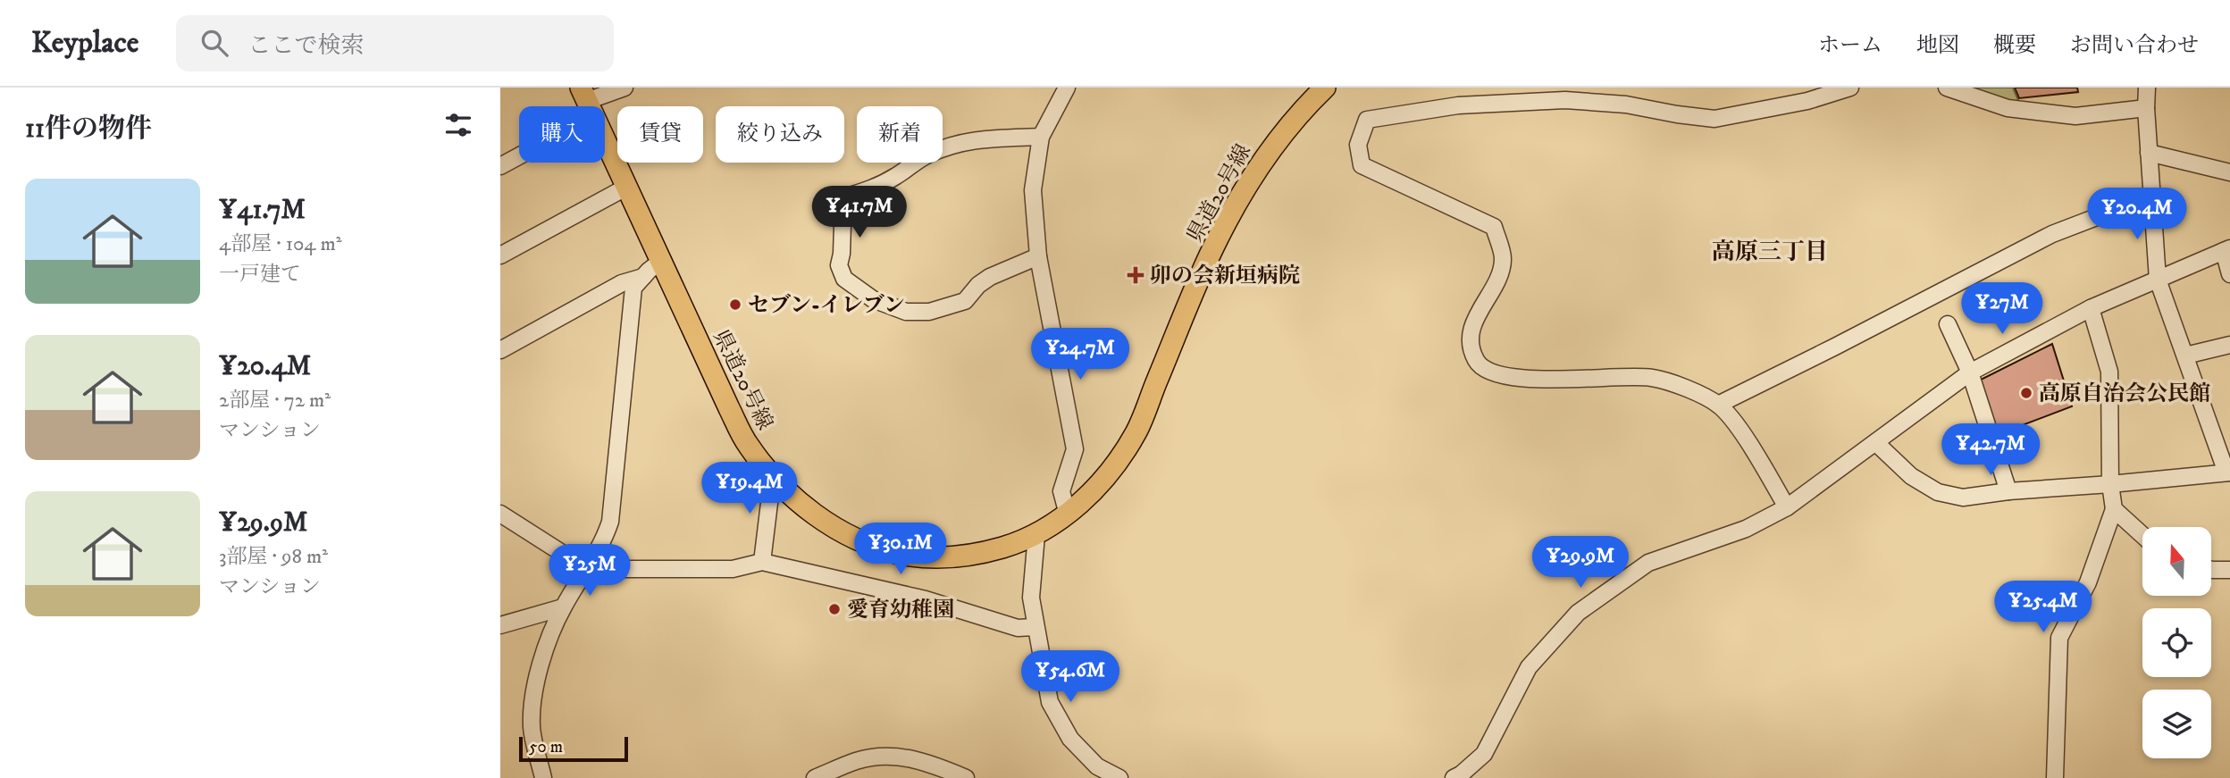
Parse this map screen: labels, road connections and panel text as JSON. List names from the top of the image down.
{
  "streets": {
    "main road": ["県道20号線"]
  },
  "districts": ["高原三丁目"],
  "places": {
    "health": ["卯の会新垣病院"],
    "other": ["セブン-イレブン", "高原自治会公民館", "愛育幼稚園"]
  },
  "scale_bar": "50 m",
  "north": "top",
  "page": {
    "header": "Keyplace",
    "search": "ここで検索",
    "nav": [
      "ホーム",
      "地図",
      "概要",
      "お問い合わせ"
    ],
    "heading": "11件の物件",
    "chip": [
      "購入",
      "賃貸",
      "絞り込み",
      "新着"
    ],
    "list": [
      {
        "name": "¥41.7M",
        "note": "4部屋 · 104 m² · 一戸建て"
      },
      {
        "name": "¥20.4M",
        "note": "2部屋 · 72 m² · マンション"
      },
      {
        "name": "¥29.9M",
        "note": "3部屋 · 98 m² · マンション"
      }
    ],
    "price": [
      "¥41.7M",
      "¥20.4M",
      "¥27M",
      "¥24.7M",
      "¥42.7M",
      "¥19.4M",
      "¥30.1M",
      "¥29.9M",
      "¥25M",
      "¥25.4M",
      "¥54.6M"
    ],
    "scale": "50 m"
  }
}
